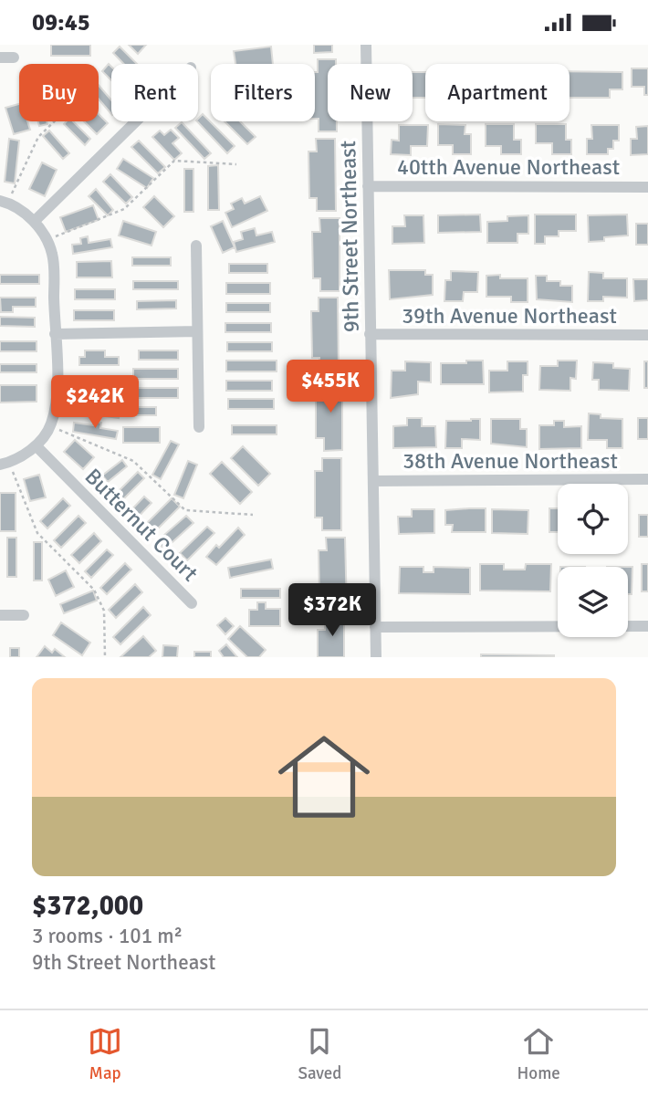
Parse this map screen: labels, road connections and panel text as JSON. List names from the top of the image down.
{
  "streets": {
    "street": [
      "40tth Avenue Northeast",
      "9th Street Northeast",
      "39th Avenue Northeast",
      "38th Avenue Northeast",
      "Butternut Court"
    ]
  },
  "crossings": [
    ["40tth Avenue Northeast", "9th Street Northeast"],
    ["9th Street Northeast", "39th Avenue Northeast"],
    ["9th Street Northeast", "38th Avenue Northeast"]
  ],
  "page": {
    "status": "09:45",
    "chip": [
      "Buy",
      "Rent",
      "Filters",
      "New",
      "Apartment"
    ],
    "price": ["$455K", "$242K", "$372K"],
    "list": [
      {
        "name": "$372,000",
        "note": "3 rooms · 101 m² · 9th Street Northeast"
      }
    ],
    "tabs": ["Map", "Saved", "Home"]
  }
}
